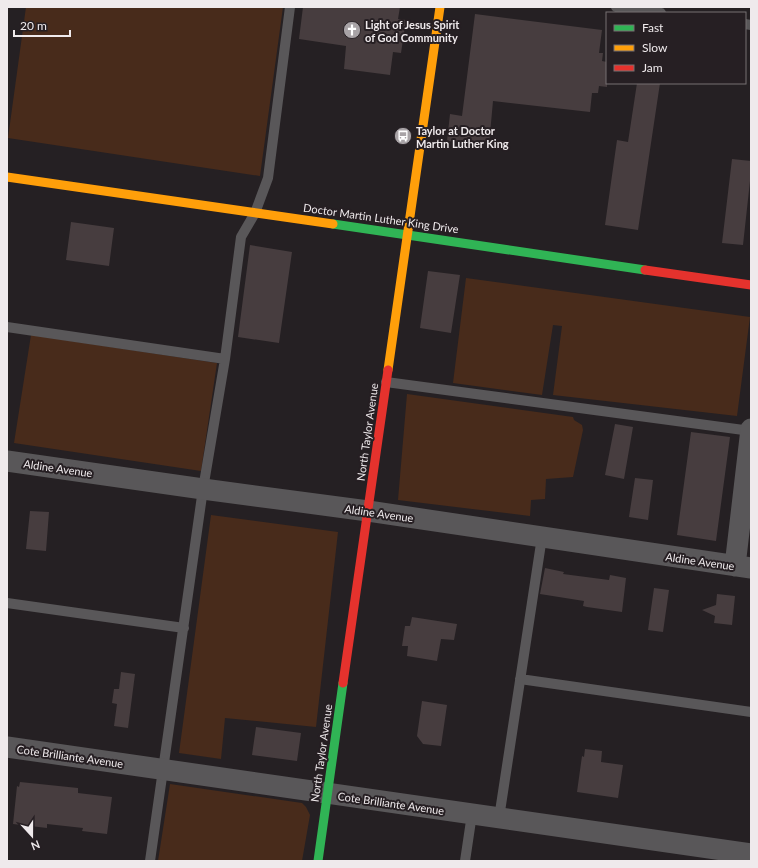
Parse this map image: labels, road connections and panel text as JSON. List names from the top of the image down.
{
  "streets": {
    "street": [
      "Doctor Martin Luther King Drive",
      "North Taylor Avenue",
      "Aldine Avenue",
      "Cote Brilliante Avenue"
    ]
  },
  "crossings": [
    ["Doctor Martin Luther King Drive", "North Taylor Avenue"],
    ["North Taylor Avenue", "Aldine Avenue"],
    ["North Taylor Avenue", "Cote Brilliante Avenue"]
  ],
  "places": {
    "church": ["Light of Jesus Spirit of God Community"],
    "bus stop": ["Taylor at Doctor Martin Luther King"]
  },
  "legend": ["Fast", "Slow", "Jam"],
  "scale_bar": "20 m",
  "north": "bottom"
}
